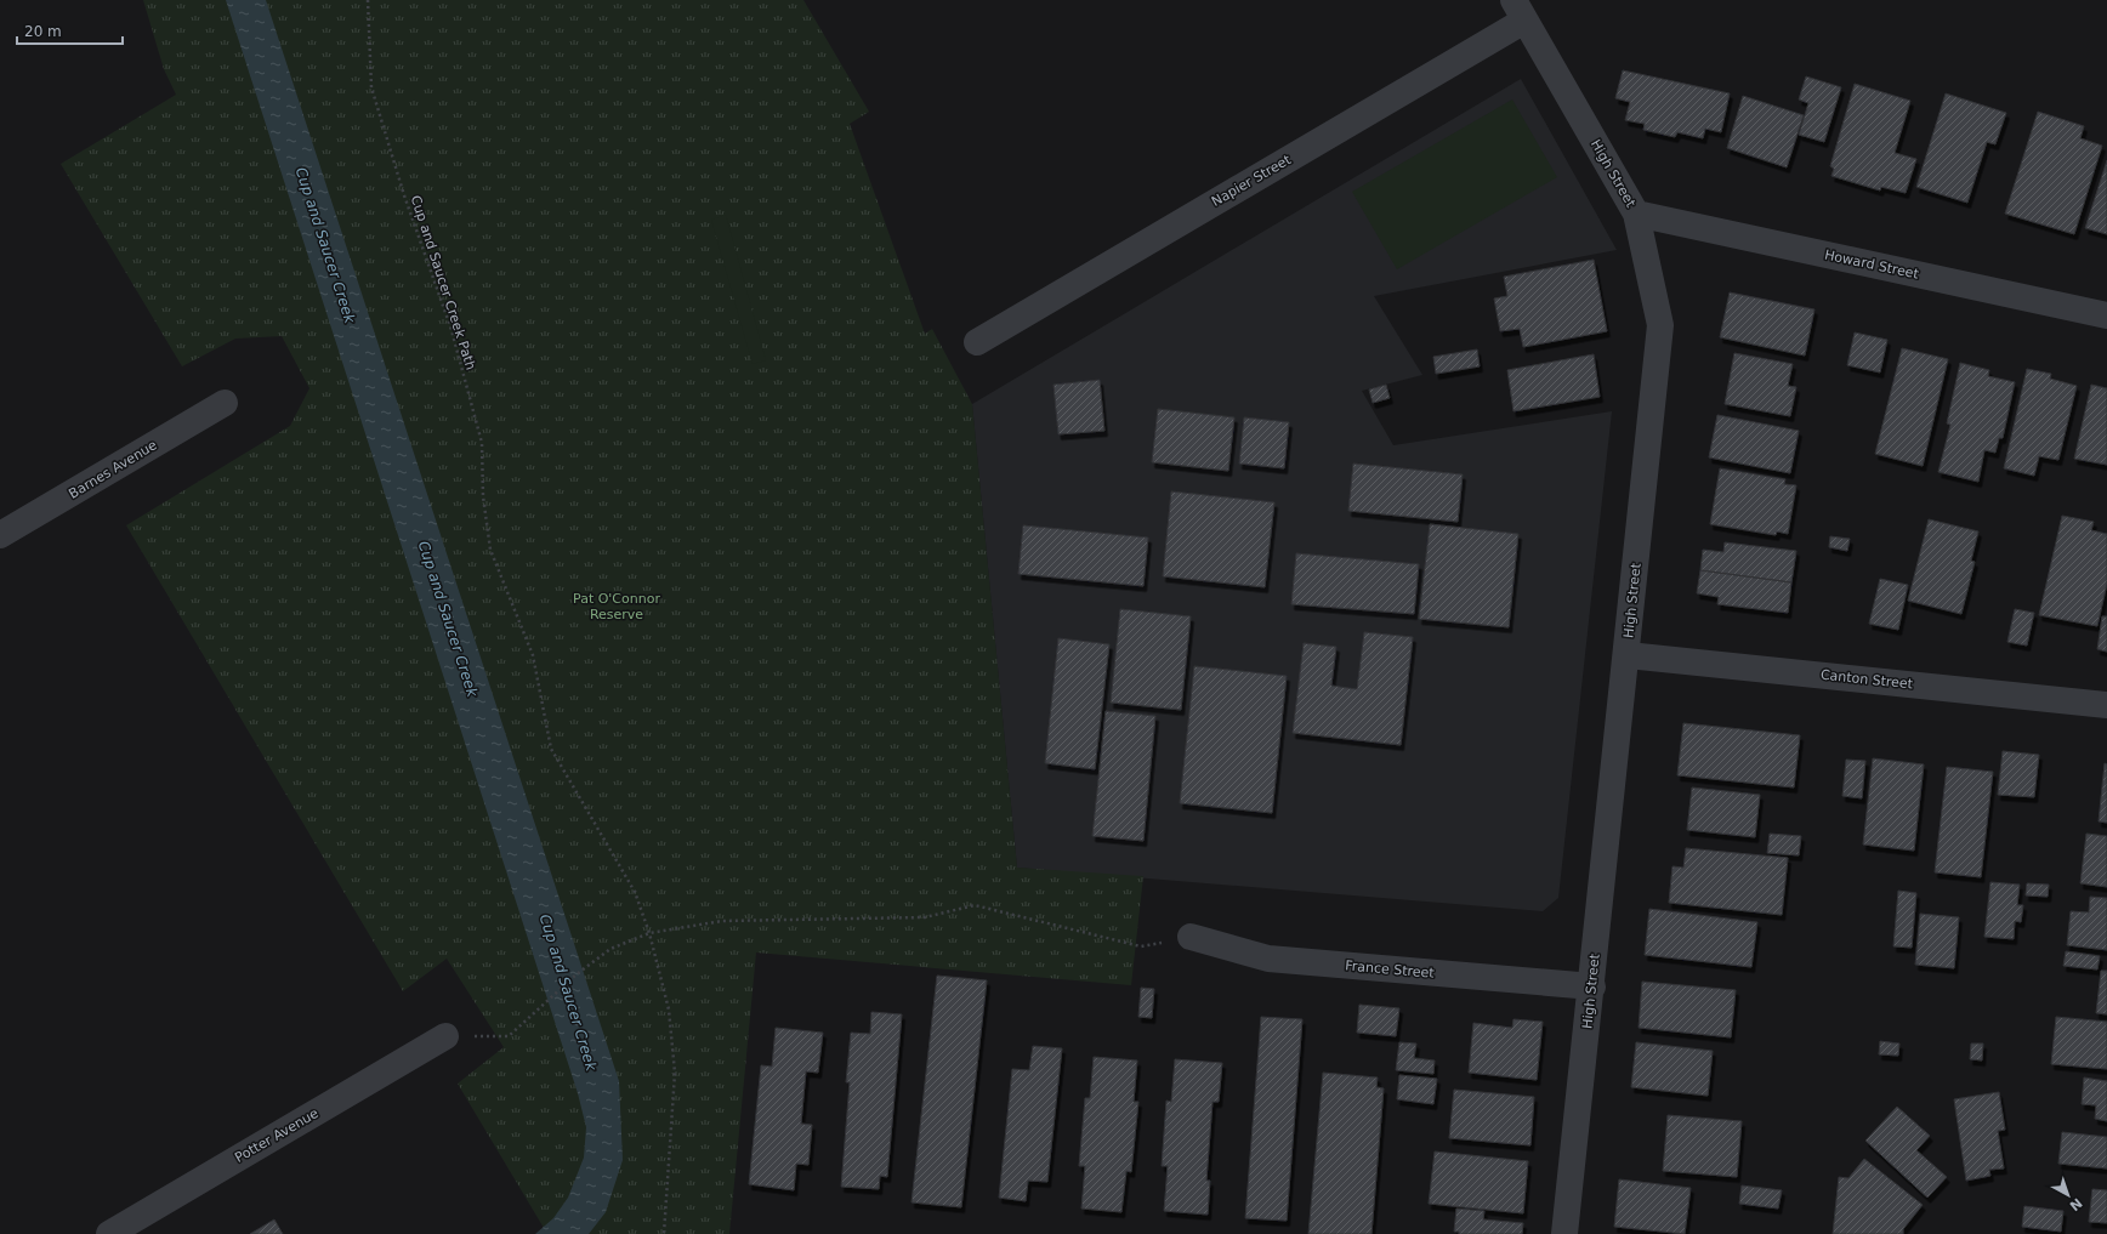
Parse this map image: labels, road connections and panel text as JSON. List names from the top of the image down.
{
  "streets": {
    "street": [
      "High Street",
      "Napier Street",
      "Howard Street",
      "Barnes Avenue",
      "Canton Street",
      "France Street",
      "Potter Avenue"
    ],
    "path": ["Cup and Saucer Creek Path"]
  },
  "crossings": [
    ["High Street", "Napier Street"],
    ["High Street", "Howard Street"],
    ["High Street", "Canton Street"],
    ["High Street", "France Street"]
  ],
  "water": ["Cup and Saucer Creek"],
  "parks": ["Pat O'Connor Reserve"],
  "scale_bar": "20 m",
  "north": "bottom right"
}
